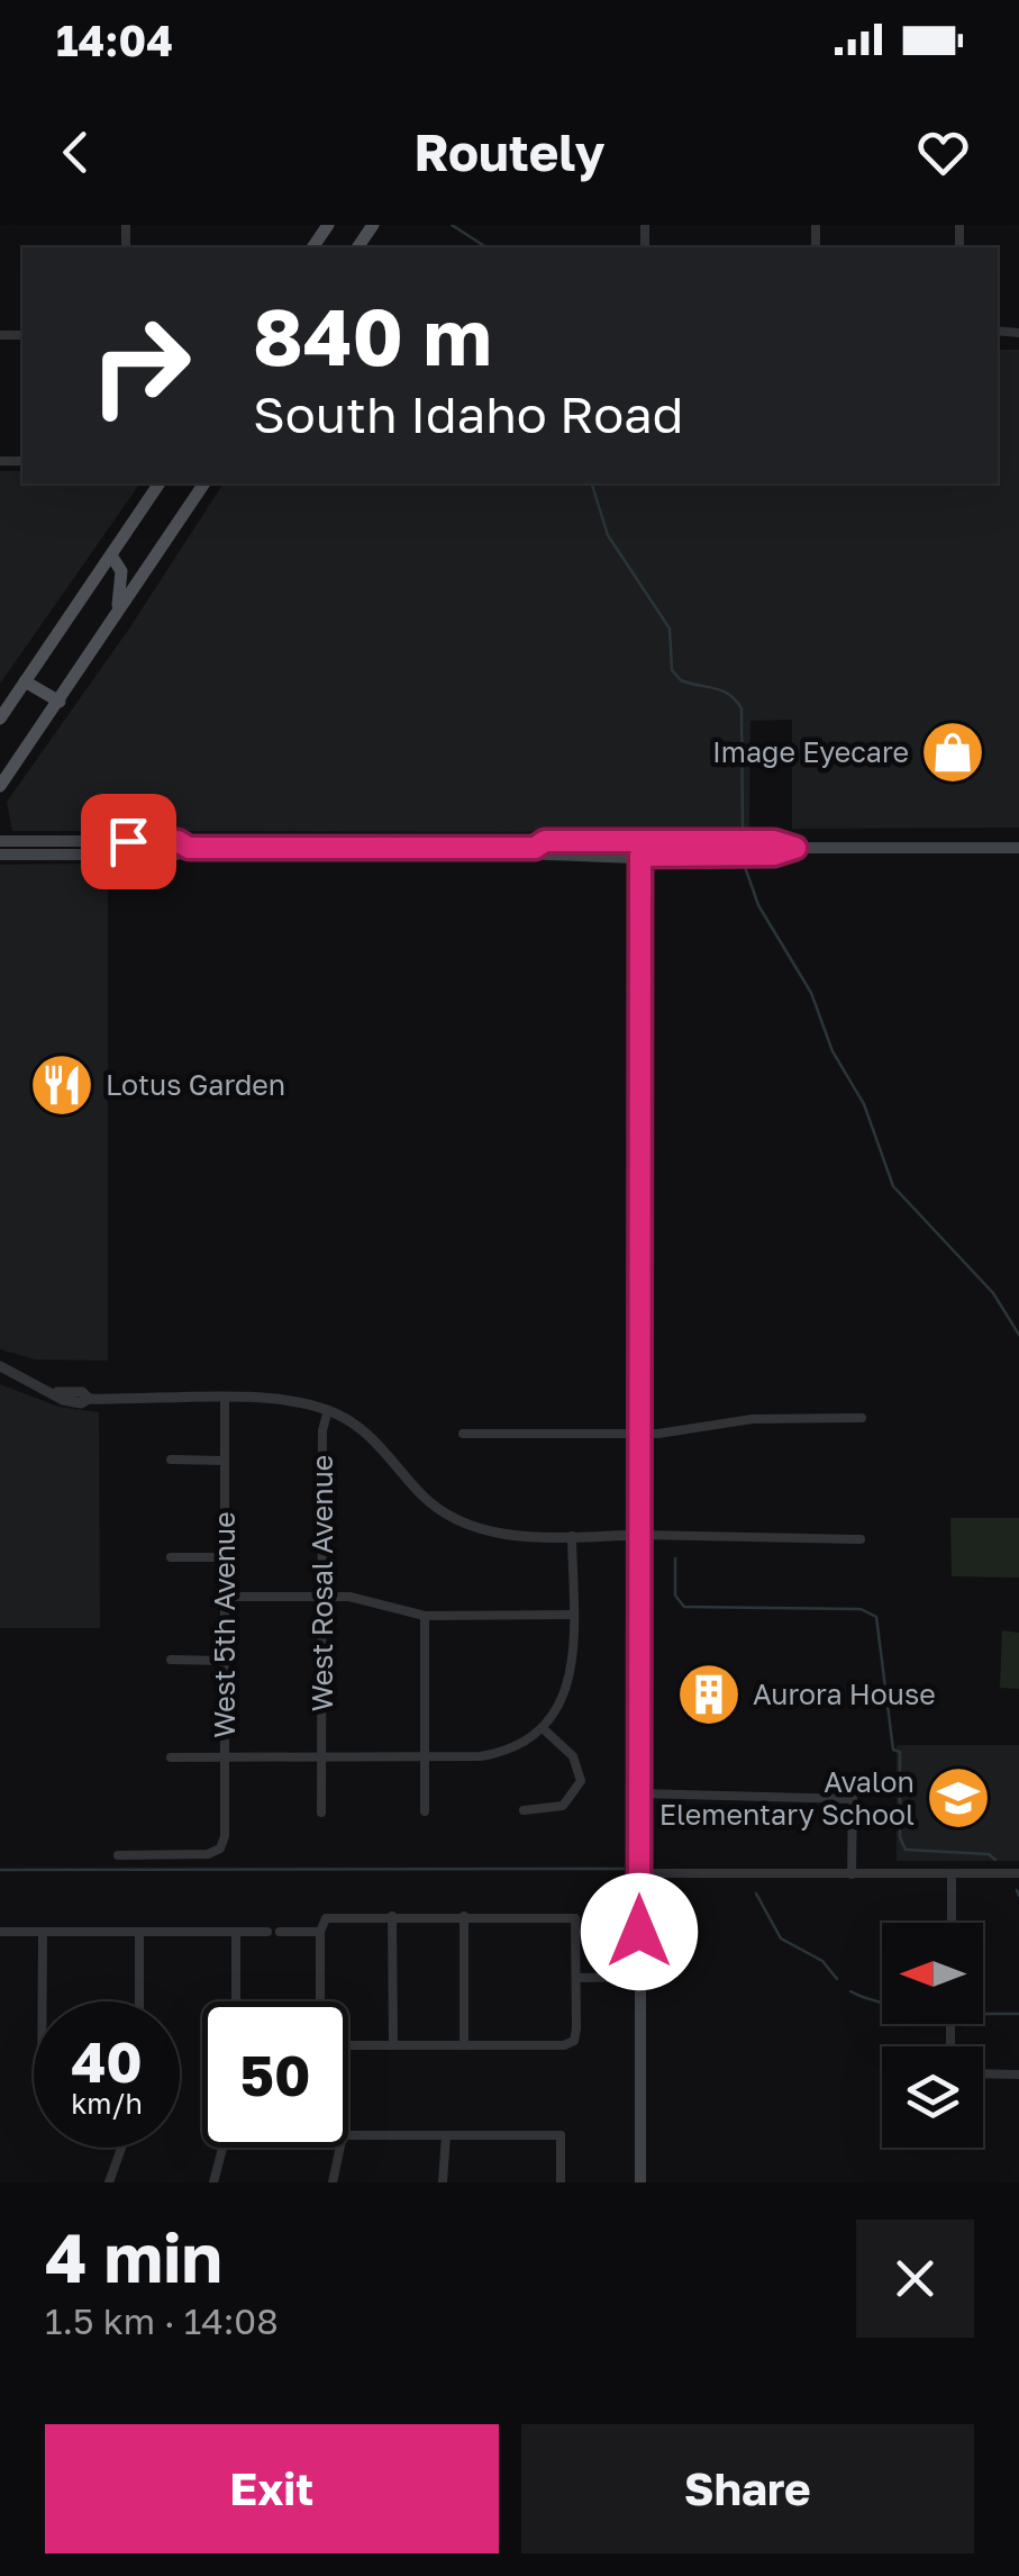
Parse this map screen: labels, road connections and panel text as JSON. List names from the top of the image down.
{
  "streets": {
    "street": ["West Rosal Avenue", "West 5th Avenue"]
  },
  "places": {
    "shop": ["Image Eyecare"],
    "restaurant": ["Lotus Garden"],
    "building": ["Aurora House"],
    "school or university": ["Avalon Elementary School"]
  },
  "north": "left",
  "page": {
    "status": "14:04",
    "header": "Routely",
    "turn": ["840 m", "South Idaho Road"],
    "speed": "40 km/h",
    "limit": "50",
    "heading": ["4 min", "1.5 km · 14:08"],
    "buttons": ["Exit", "Share"]
  }
}
